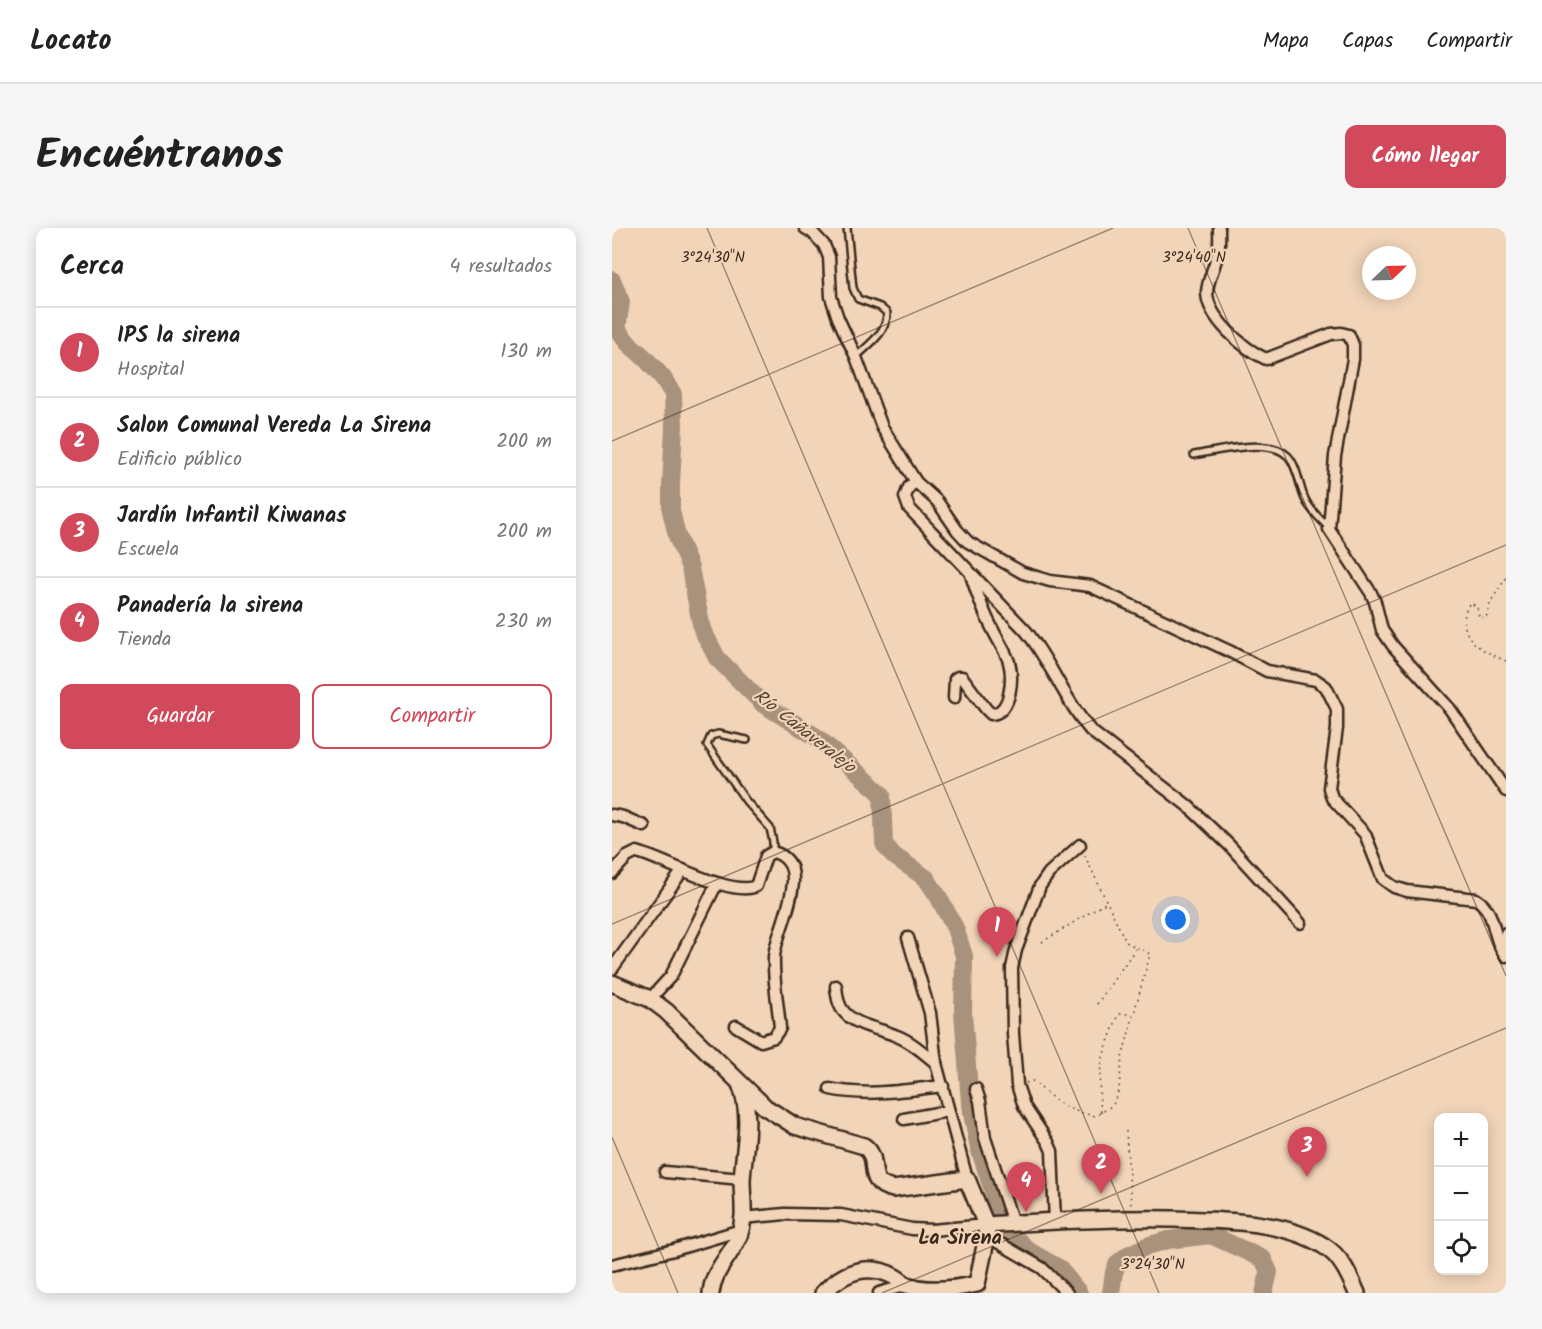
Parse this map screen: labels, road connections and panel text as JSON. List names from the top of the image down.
{
  "districts": ["La Sirena"],
  "water": ["Río Cañaveralejo"],
  "north": "top right",
  "page": {
    "header": "Locato",
    "nav": ["Mapa", "Capas", "Compartir"],
    "title": "Encuéntranos",
    "buttons": [
      "Cómo llegar",
      ["Guardar", "Compartir"]
    ],
    "heading": ["Cerca", "4 resultados"],
    "list": [
      {
        "mark": "1",
        "name": "IPS la sirena",
        "note": "Hospital",
        "value": "130 m"
      },
      {
        "mark": "2",
        "name": "Salon Comunal Vereda La Sirena",
        "note": "Edificio público",
        "value": "200 m"
      },
      {
        "mark": "3",
        "name": "Jardín Infantil Kiwanas",
        "note": "Escuela",
        "value": "200 m"
      },
      {
        "mark": "4",
        "name": "Panadería la sirena",
        "note": "Tienda",
        "value": "230 m"
      }
    ],
    "pins": [
      "1",
      "3",
      "2",
      "4"
    ],
    "map_buttons": ["+", "−"]
  },
  "coordinates": ["3°24'30\"N", "3°24'40\"N"]
}
